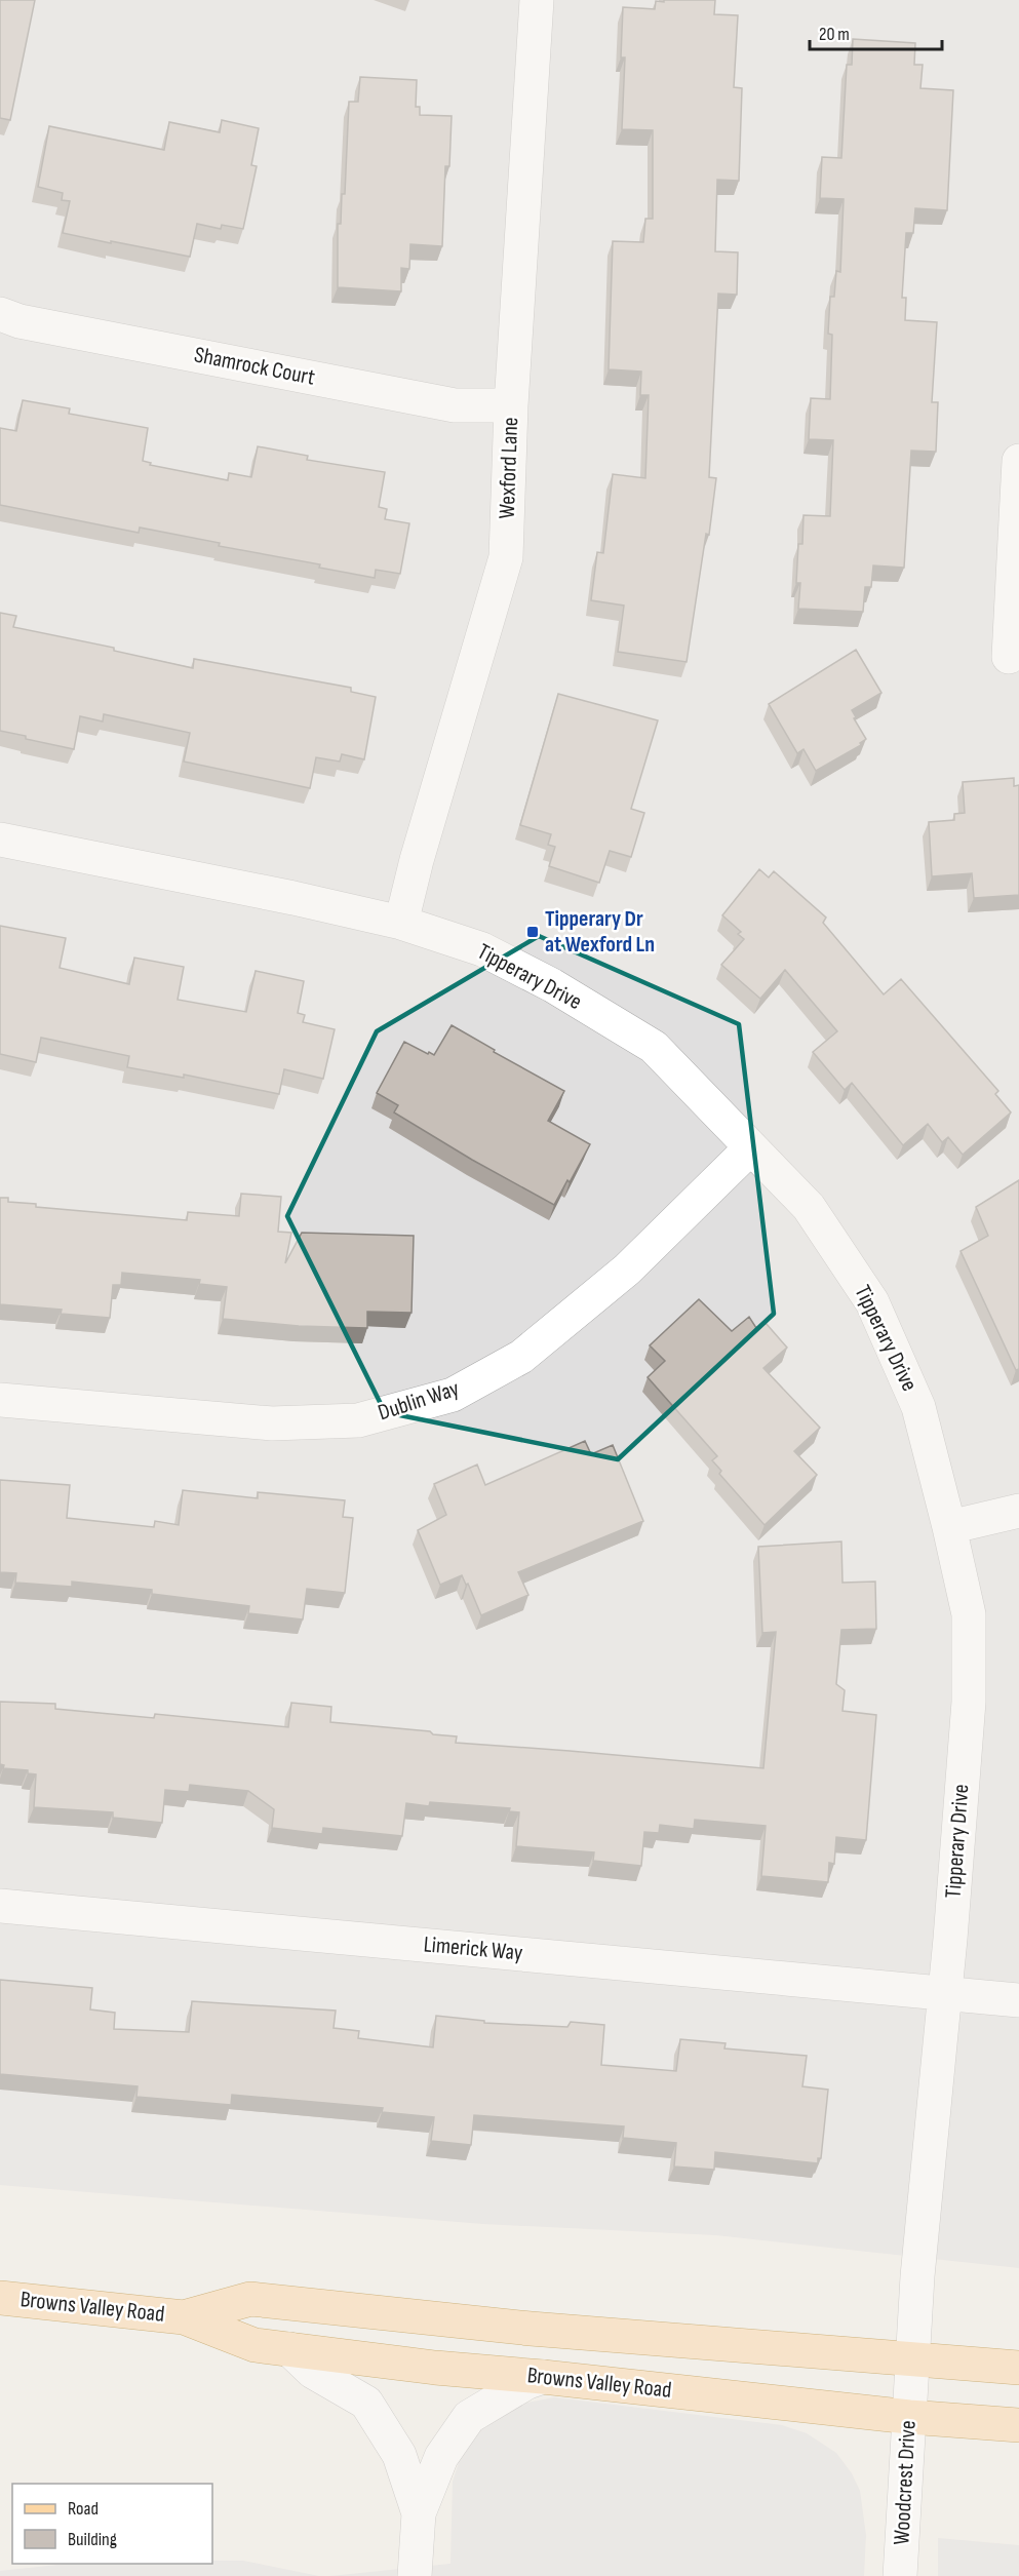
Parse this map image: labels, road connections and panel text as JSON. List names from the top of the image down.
{
  "streets": {
    "main road": ["Browns Valley Road"],
    "street": [
      "Shamrock Court",
      "Wexford Lane",
      "Tipperary Drive",
      "Dublin Way",
      "Limerick Way",
      "Woodcrest Drive"
    ]
  },
  "crossings": [
    ["Shamrock Court", "Wexford Lane"],
    ["Wexford Lane", "Tipperary Drive"],
    ["Tipperary Drive", "Dublin Way"],
    ["Tipperary Drive", "Limerick Way"],
    ["Tipperary Drive", "Browns Valley Road"],
    ["Tipperary Drive", "Woodcrest Drive"],
    ["Browns Valley Road", "Woodcrest Drive"]
  ],
  "places": {
    "transit": ["Tipperary Dr at Wexford Ln"]
  },
  "legend": ["Road", "Building"],
  "scale_bar": "20 m"
}
